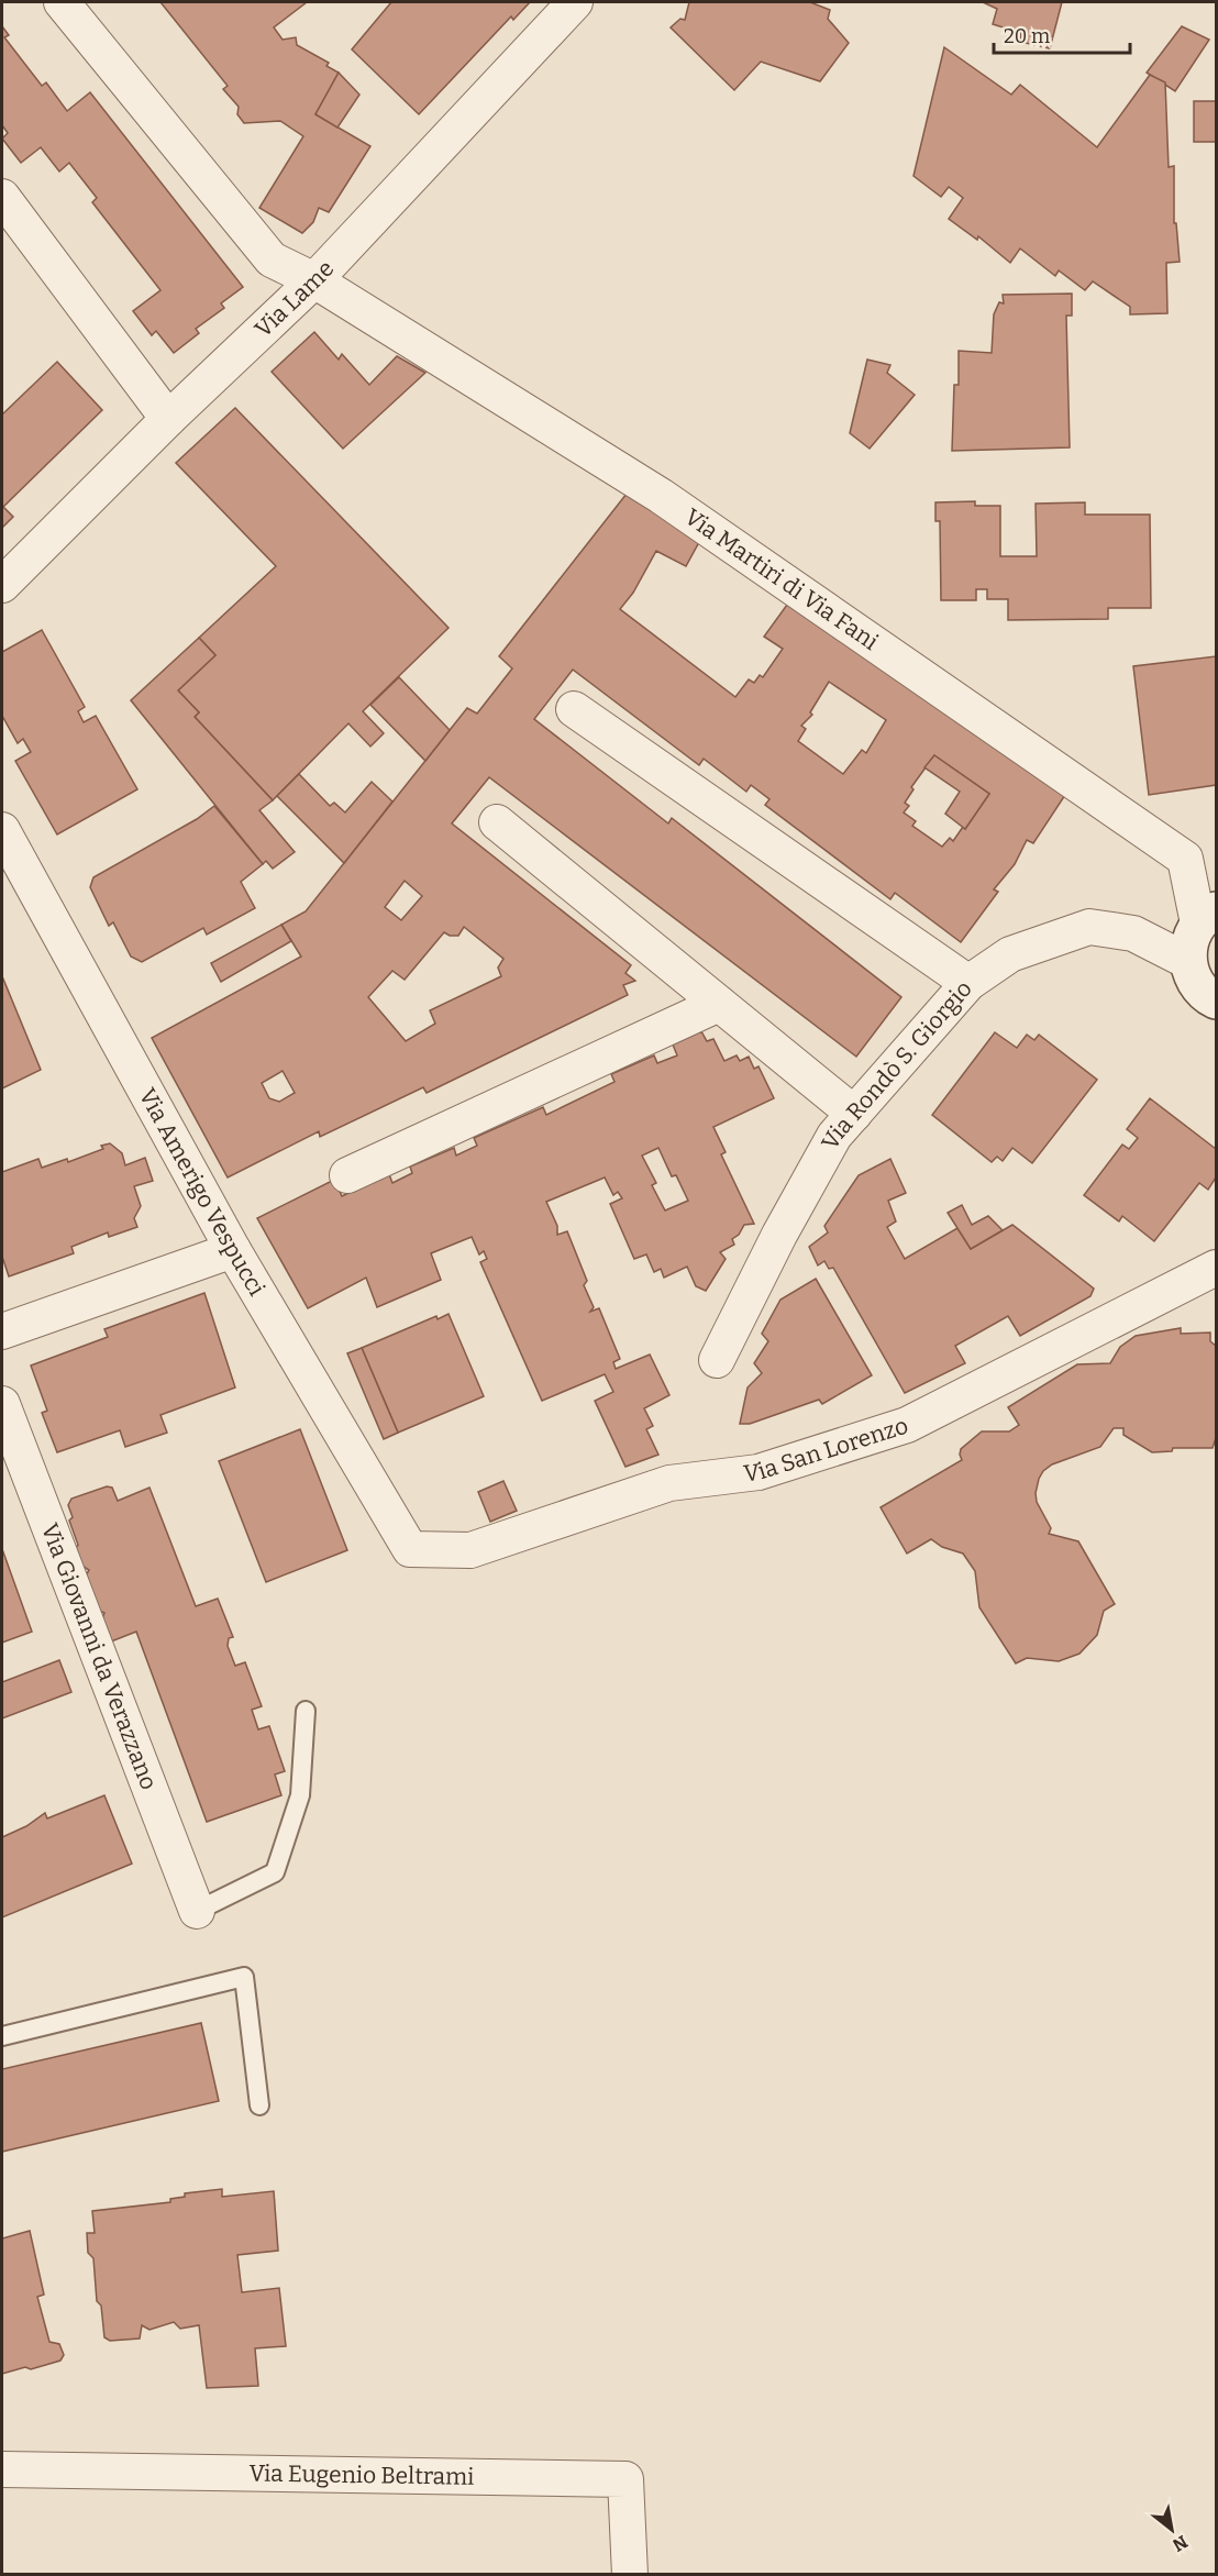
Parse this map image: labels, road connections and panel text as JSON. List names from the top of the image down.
{
  "streets": {
    "street": [
      "Via Lame",
      "Via Martiri di Via Fani",
      "Via Rondò S. Giorgio",
      "Via Amerigo Vespucci",
      "Via San Lorenzo",
      "Via Giovanni da Verazzano",
      "Via Eugenio Beltrami"
    ]
  },
  "crossings": [
    ["Via Lame", "Via Martiri di Via Fani"],
    ["Via Amerigo Vespucci", "Via San Lorenzo"]
  ],
  "scale_bar": "20 m",
  "north": "bottom right"
}
